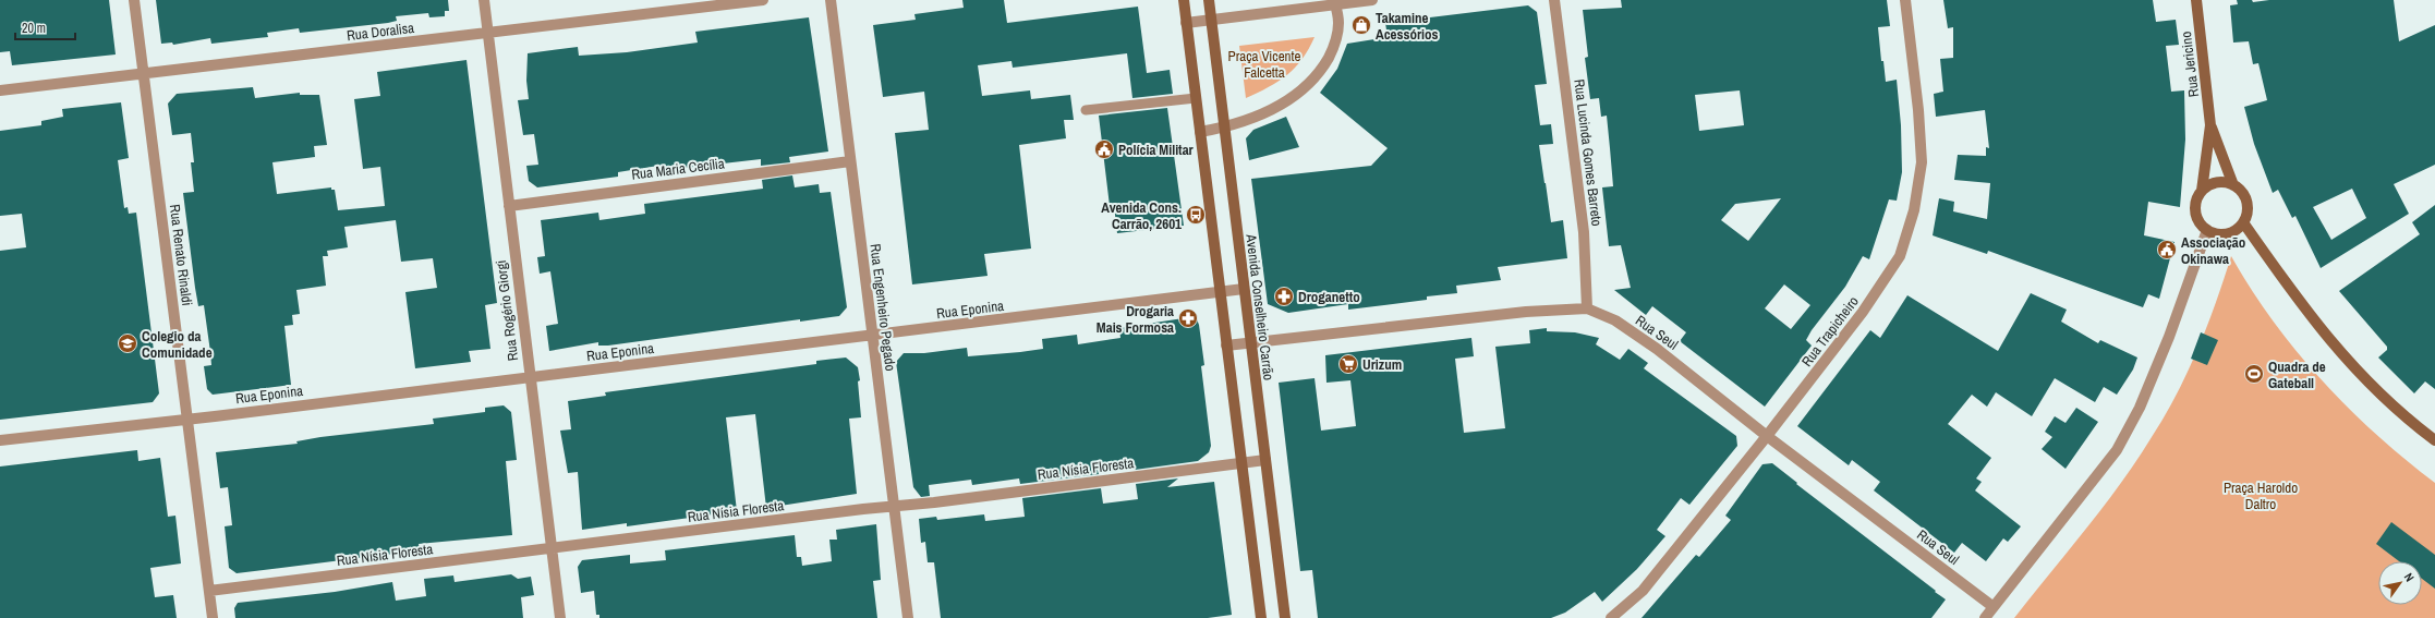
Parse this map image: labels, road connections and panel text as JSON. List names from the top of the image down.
{
  "streets": {
    "main road": ["Rua Jericino", "Avenida Conselheiro Carrão"],
    "street": [
      "Rua Doralisa",
      "Rua Lucinda Gomes Barreto",
      "Rua Maria Cecília",
      "Rua Renato Rinaldi",
      "Rua Engenheiro Pegado",
      "Rua Eponina",
      "Rua Rogério Giorgi",
      "Rua Trapicheiro",
      "Rua Seul",
      "Rua Nísia Floresta"
    ]
  },
  "crossings": [
    ["Rua Doralisa", "Rua Renato Rinaldi"],
    ["Rua Doralisa", "Rua Rogério Giorgi"],
    ["Rua Lucinda Gomes Barreto", "Rua Seul"],
    ["Rua Maria Cecília", "Rua Engenheiro Pegado"],
    ["Rua Maria Cecília", "Rua Rogério Giorgi"],
    ["Rua Renato Rinaldi", "Rua Eponina"],
    ["Rua Renato Rinaldi", "Rua Nísia Floresta"],
    ["Rua Engenheiro Pegado", "Rua Eponina"],
    ["Rua Engenheiro Pegado", "Rua Nísia Floresta"],
    ["Avenida Conselheiro Carrão", "Rua Eponina"],
    ["Avenida Conselheiro Carrão", "Rua Seul"],
    ["Avenida Conselheiro Carrão", "Rua Nísia Floresta"],
    ["Rua Eponina", "Rua Rogério Giorgi"],
    ["Rua Rogério Giorgi", "Rua Nísia Floresta"],
    ["Rua Trapicheiro", "Rua Seul"]
  ],
  "parks": ["Praça Vicente Falcetta", "Praça Haroldo Daltro"],
  "places": {
    "shop": ["Takamine Acessórios"],
    "public building": ["Polícia Militar", "Associação Okinawa"],
    "bus stop": ["Avenida Cons. Carrão, 2601"],
    "pharmacy": ["Droganetto", "Drogaria Mais Formosa"],
    "school or university": ["Colegio da Comunidade"],
    "supermarket": ["Urizum"],
    "sports": ["Quadra de Gateball"]
  },
  "scale_bar": "20 m",
  "north": "top right"
}
